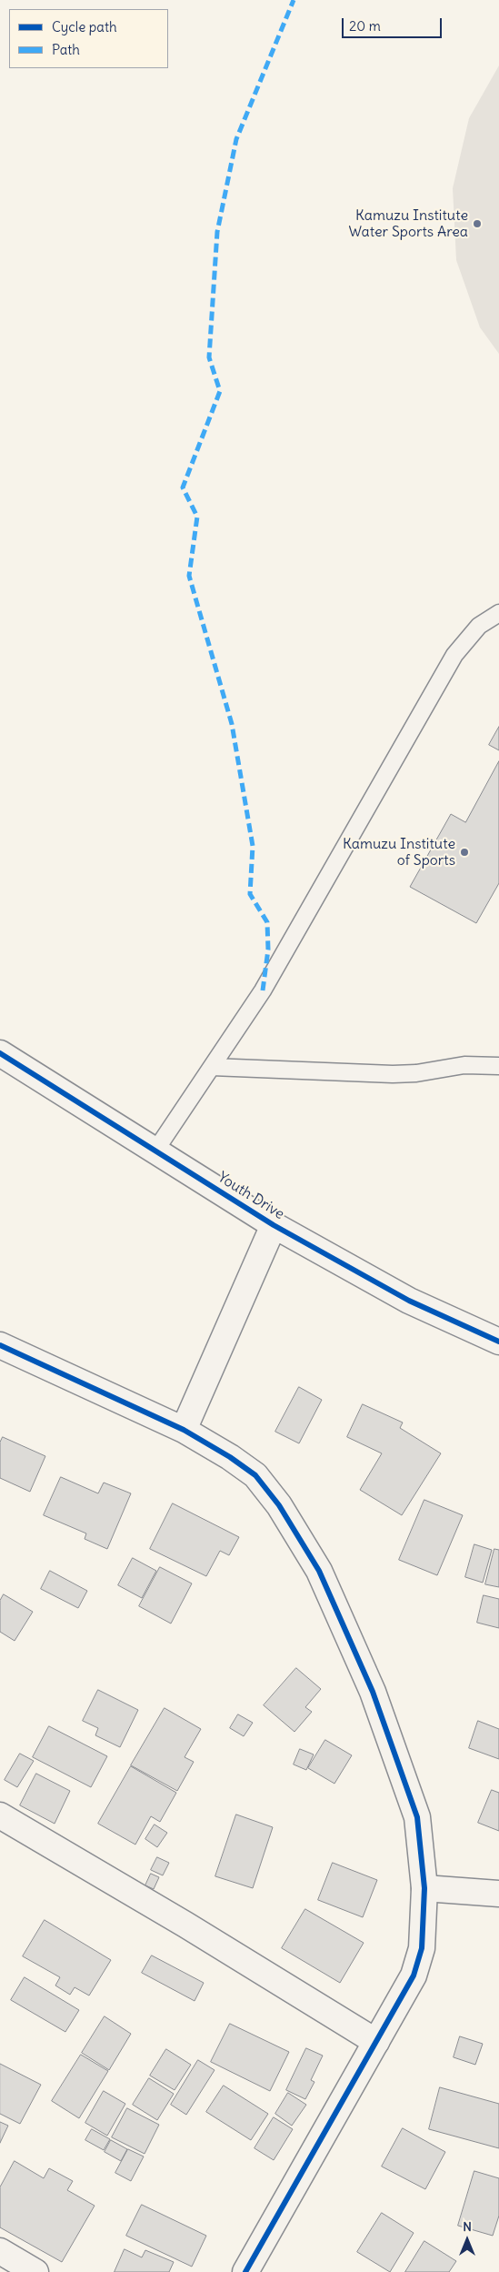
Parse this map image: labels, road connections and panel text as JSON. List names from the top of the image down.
{
  "streets": {
    "street": ["Youth Drive"]
  },
  "places": ["Kamuzu Institute Water Sports Area", "Kamuzu Institute of Sports"],
  "legend": ["Cycle path", "Path"],
  "scale_bar": "20 m",
  "north": "top"
}
